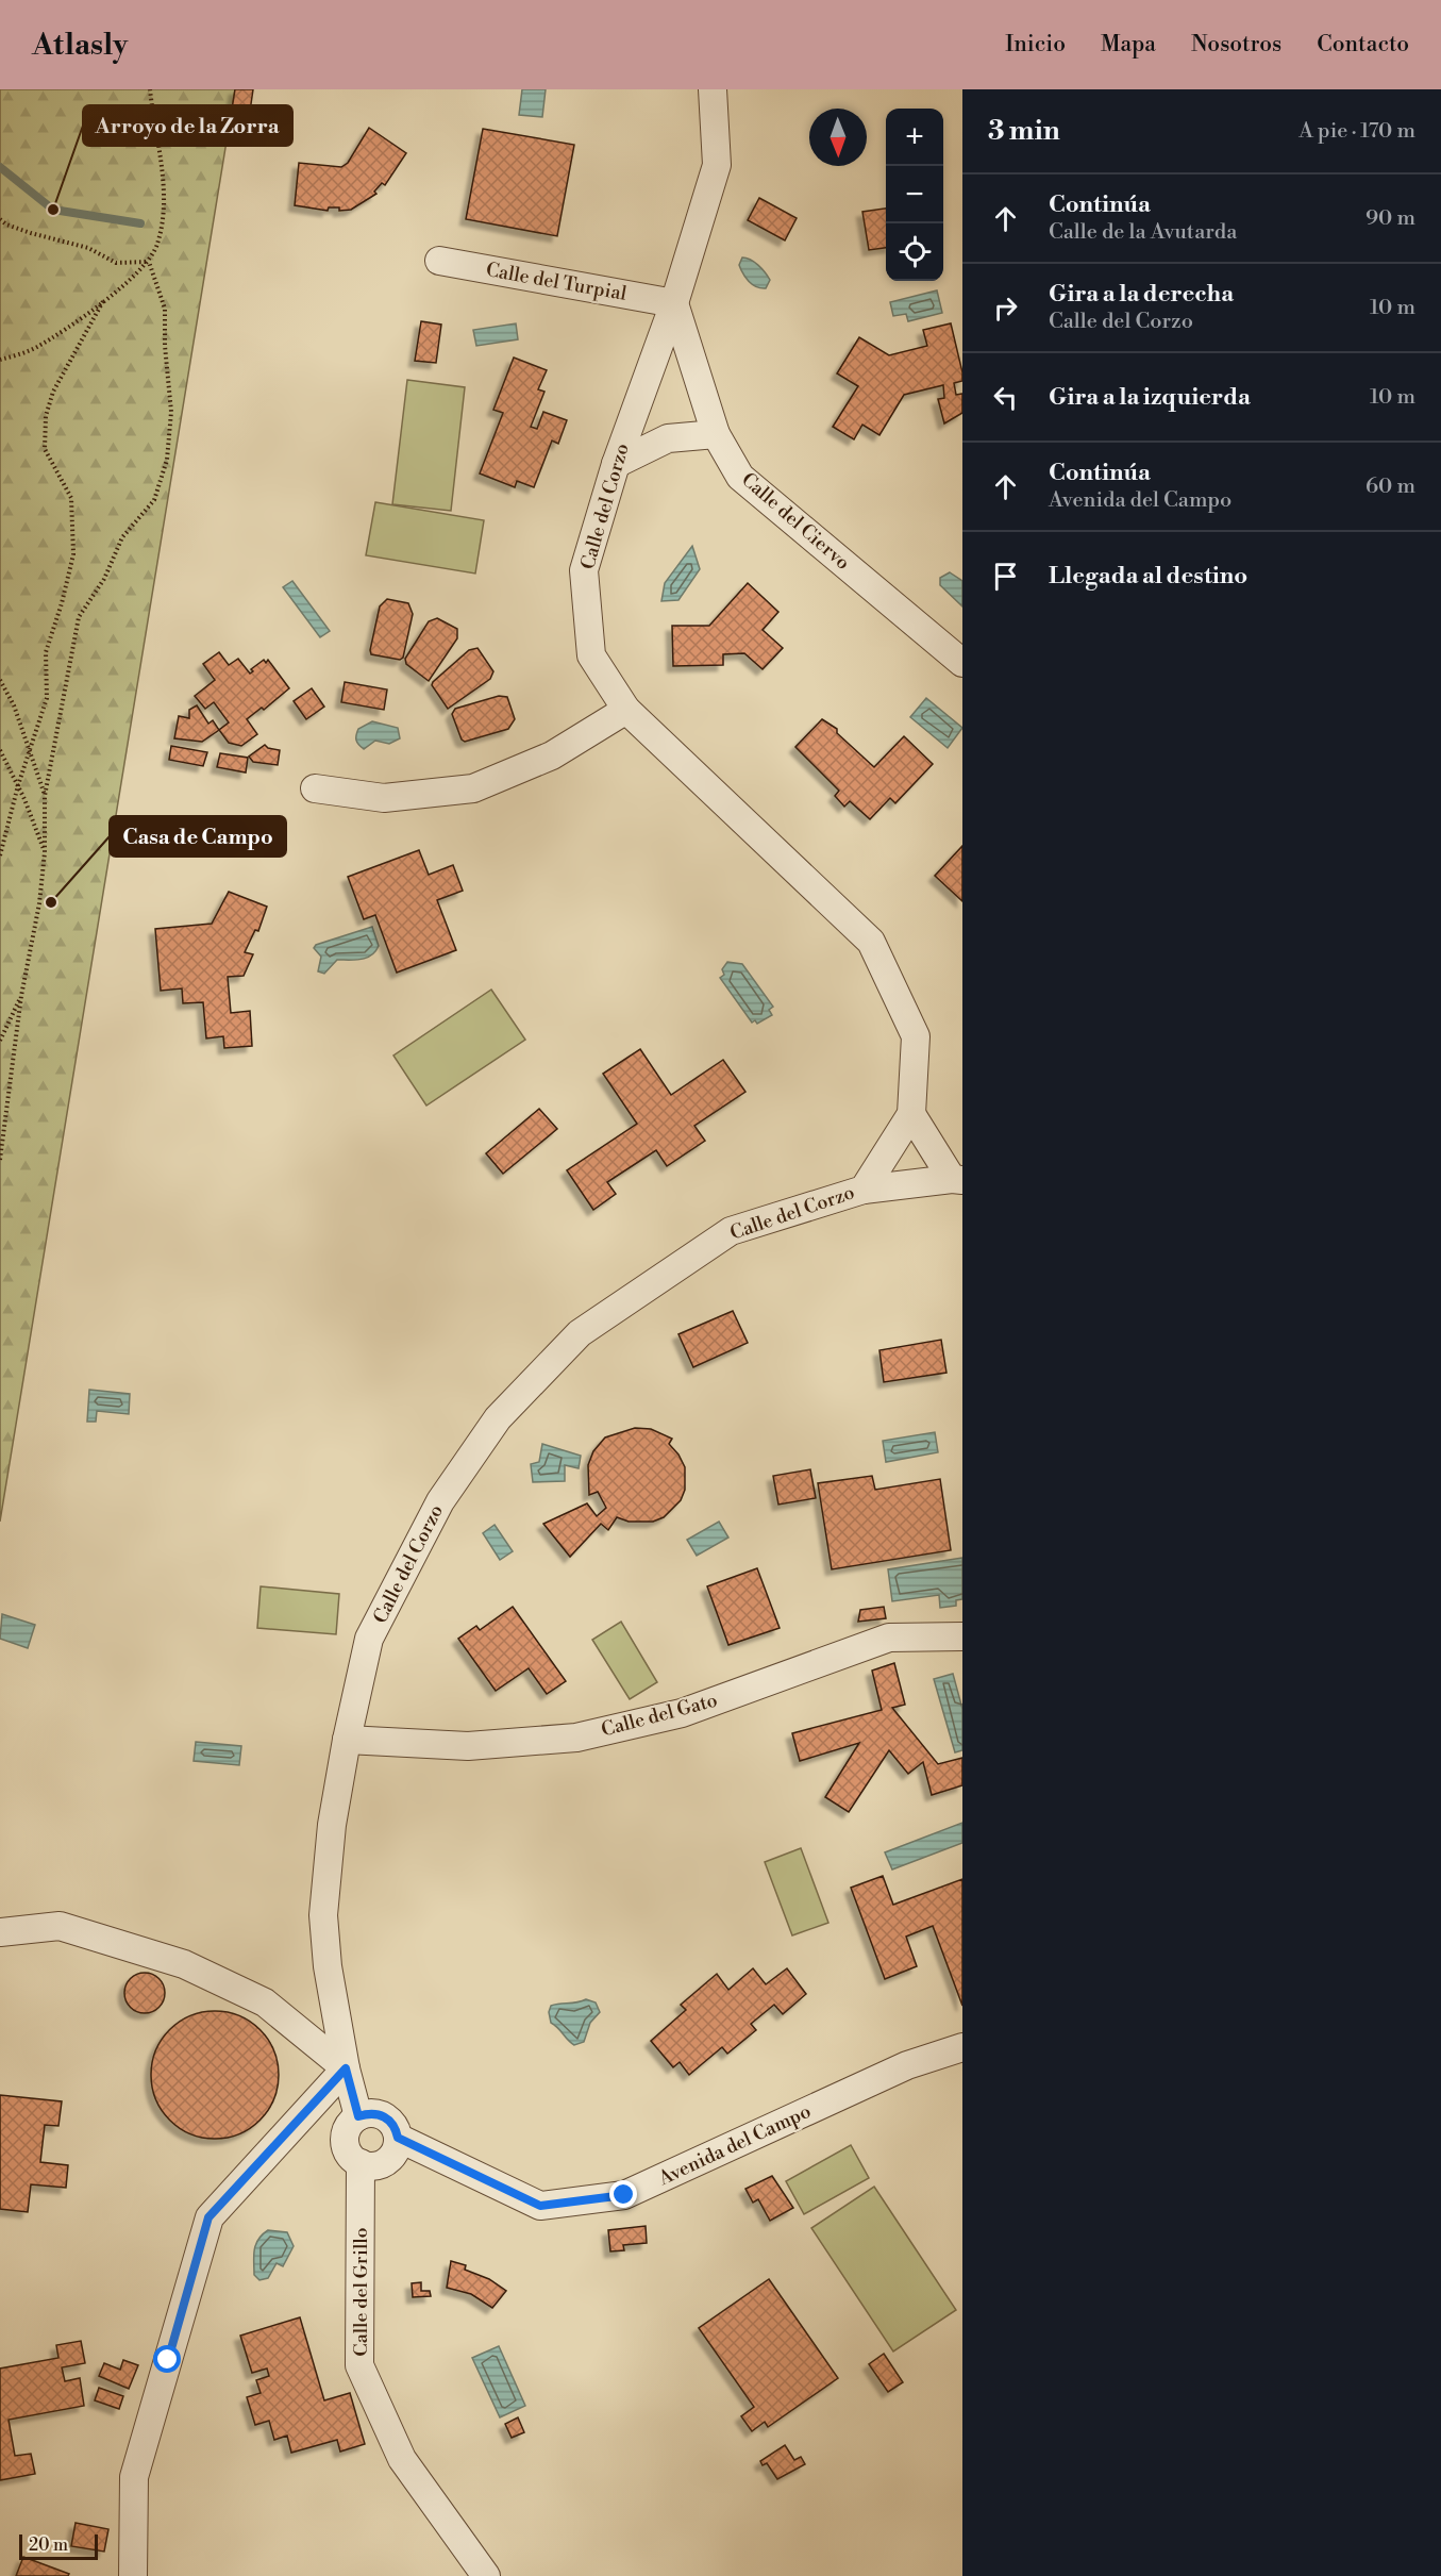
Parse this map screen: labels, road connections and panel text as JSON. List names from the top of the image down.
{
  "streets": {
    "street": [
      "Calle del Turpial",
      "Calle del Corzo",
      "Calle del Ciervo",
      "Calle del Gato",
      "Avenida del Campo",
      "Calle del Grillo"
    ]
  },
  "crossings": [
    ["Calle del Turpial", "Calle del Corzo"],
    ["Calle del Turpial", "Calle del Ciervo"],
    ["Calle del Corzo", "Calle del Ciervo"],
    ["Calle del Corzo", "Calle del Gato"],
    ["Calle del Corzo", "Avenida del Campo"],
    ["Calle del Corzo", "Calle del Grillo"],
    ["Avenida del Campo", "Calle del Grillo"]
  ],
  "places": ["Arroyo de la Zorra", "Casa de Campo"],
  "scale_bar": "20 m",
  "north": "bottom",
  "page": {
    "header": "Atlasly",
    "nav": [
      "Inicio",
      "Mapa",
      "Nosotros",
      "Contacto"
    ],
    "heading": ["3 min", "A pie · 170 m"],
    "map_buttons": ["+", "−"],
    "list": [
      ["Continúa", "Calle de la Avutarda", "90 m"],
      ["Gira a la derecha", "Calle del Corzo", "10 m"],
      ["Gira a la izquierda", "10 m"],
      ["Continúa", "Avenida del Campo", "60 m"],
      "Llegada al destino"
    ],
    "scale": "20 m"
  }
}
